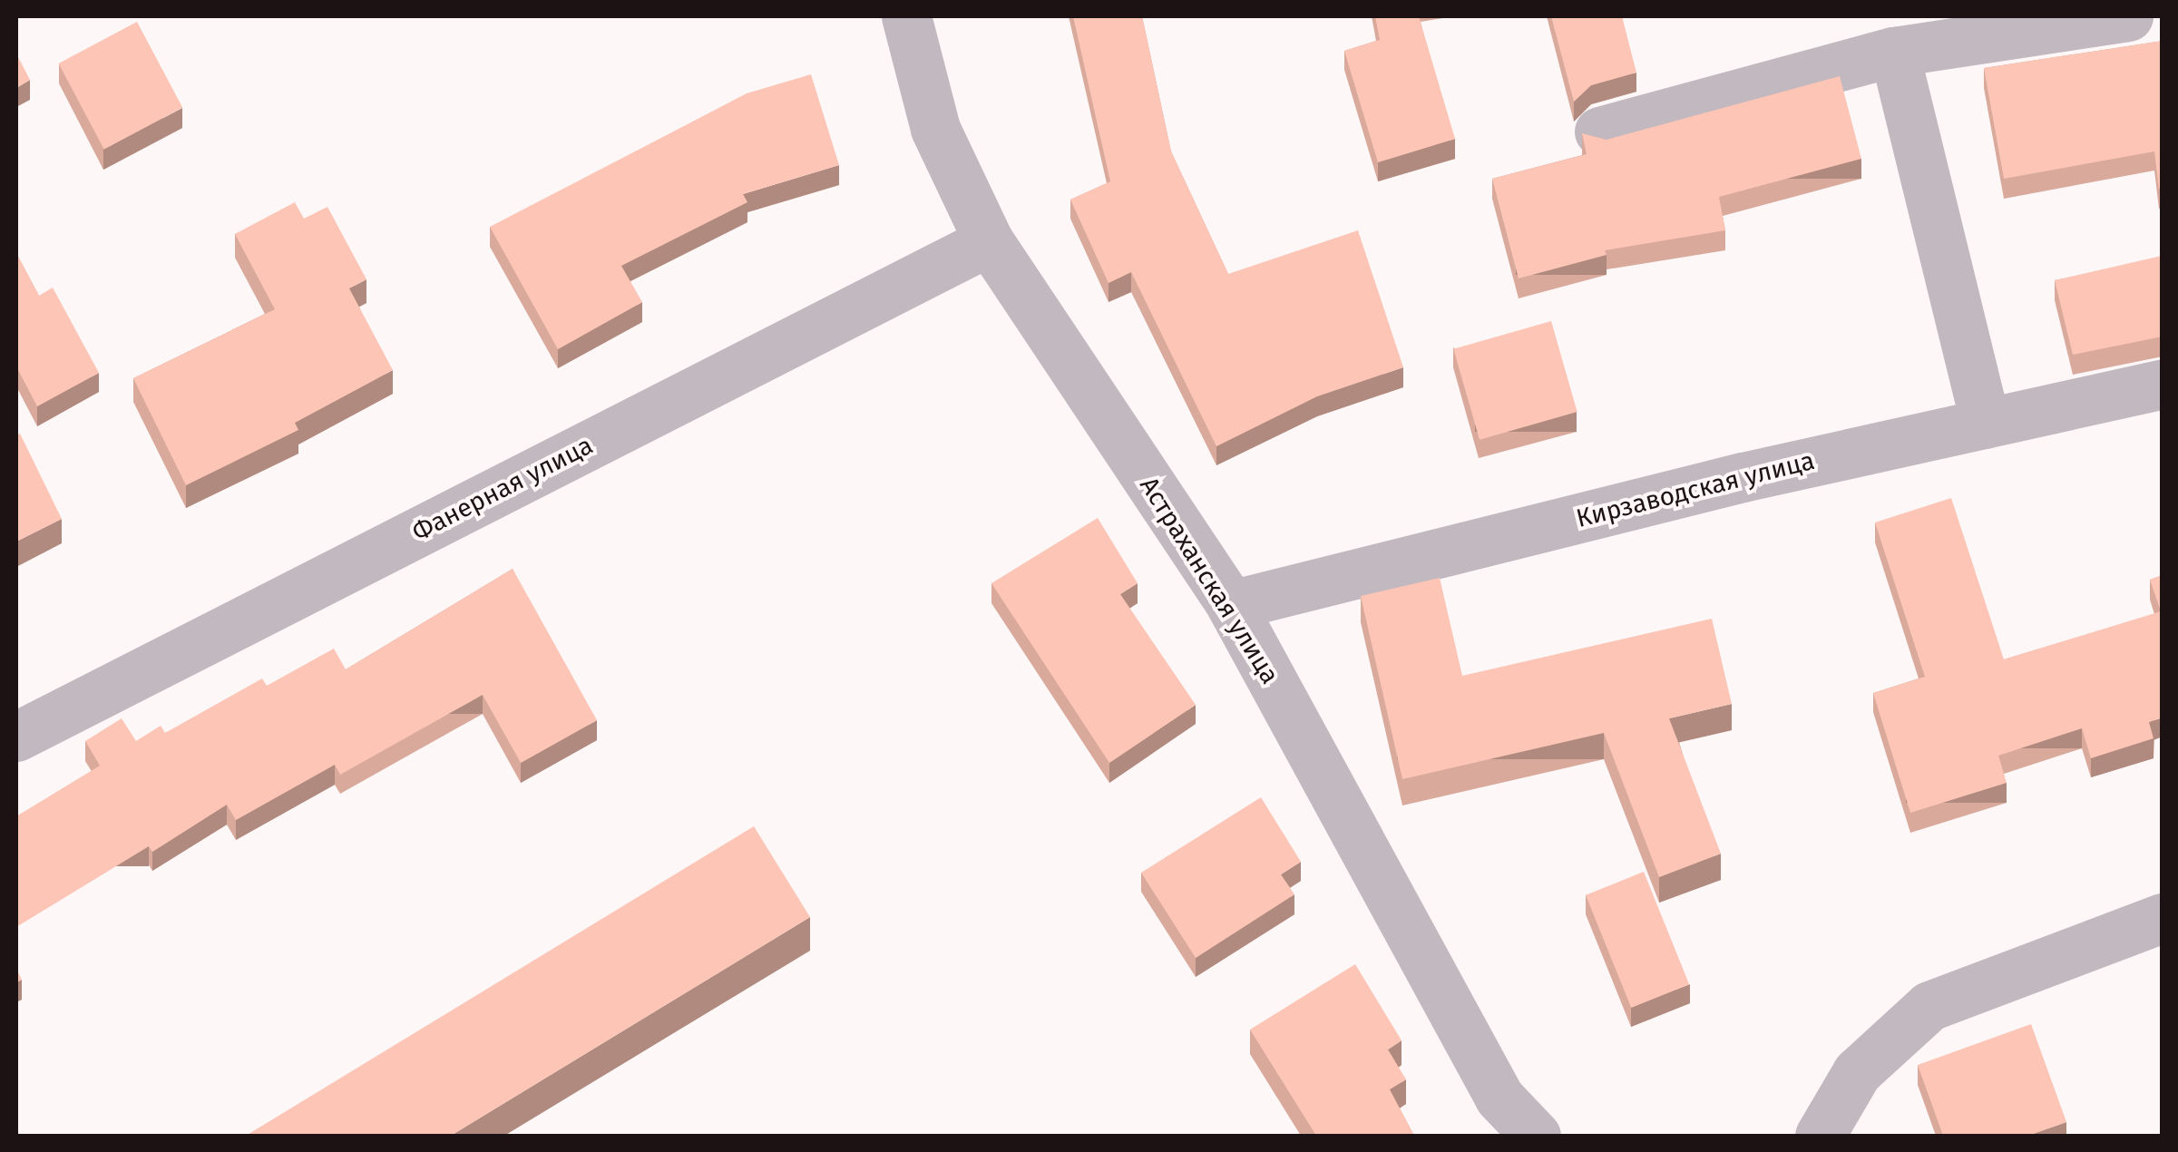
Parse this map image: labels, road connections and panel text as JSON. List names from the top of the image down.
{
  "streets": {
    "street": ["Фанерная улица", "Кирзаводская улица", "Астраханская улица"]
  },
  "crossings": [
    ["Фанерная улица", "Астраханская улица"],
    ["Кирзаводская улица", "Астраханская улица"]
  ]
}
